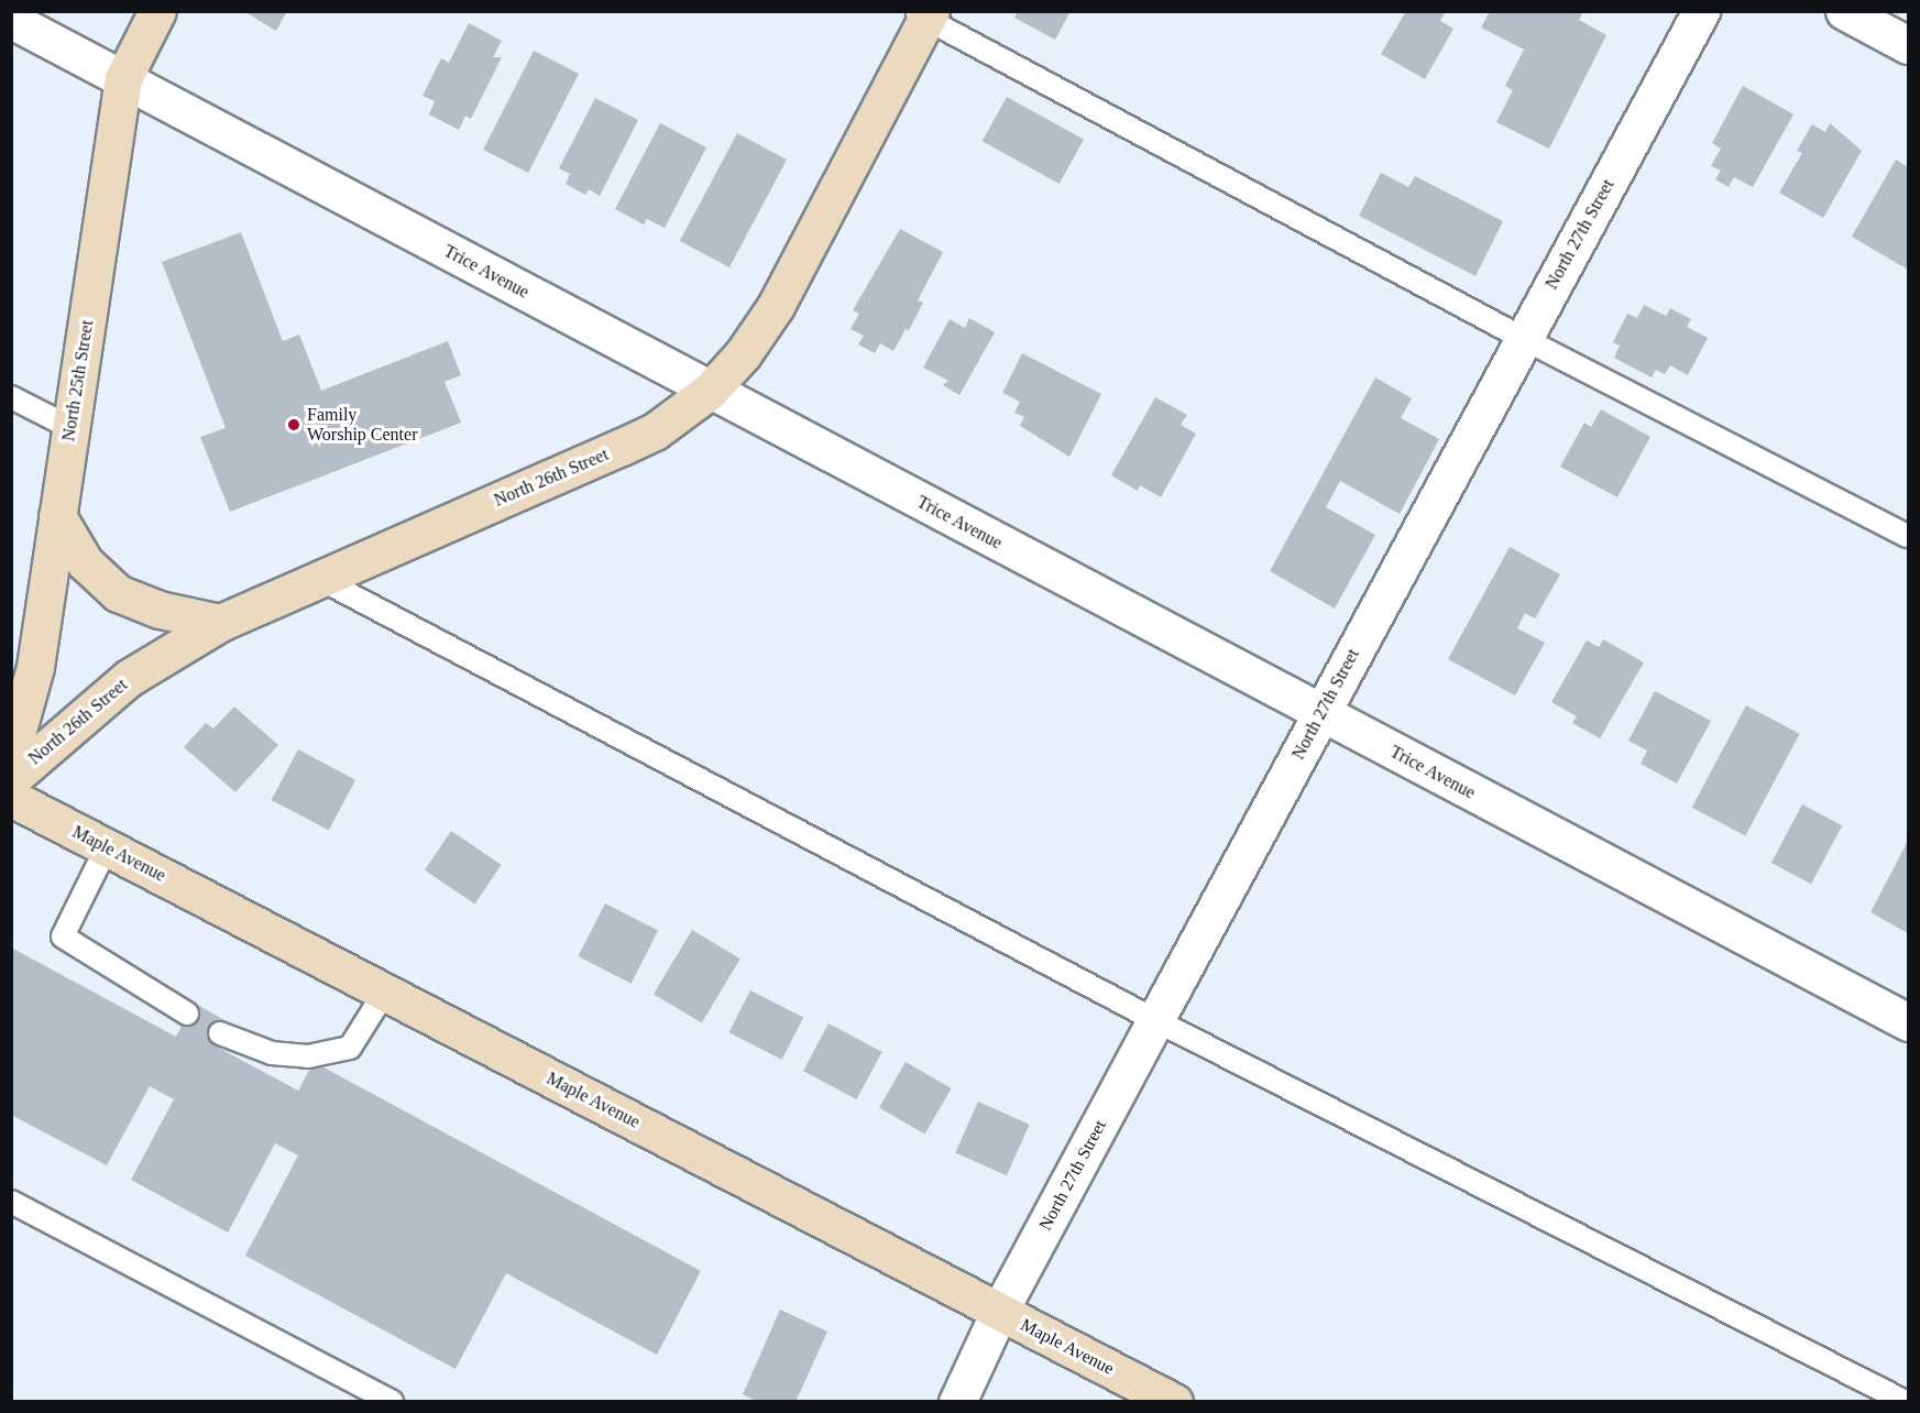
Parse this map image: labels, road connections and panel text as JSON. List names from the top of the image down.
{
  "streets": {
    "main road": ["North 25th Street", "North 26th Street", "Maple Avenue"],
    "street": ["North 27th Street", "Trice Avenue"]
  },
  "crossings": [
    ["North 27th Street", "Trice Avenue"],
    ["North 27th Street", "Maple Avenue"],
    ["Trice Avenue", "North 25th Street"],
    ["Trice Avenue", "North 26th Street"]
  ],
  "places": ["Family Worship Center"]
}
